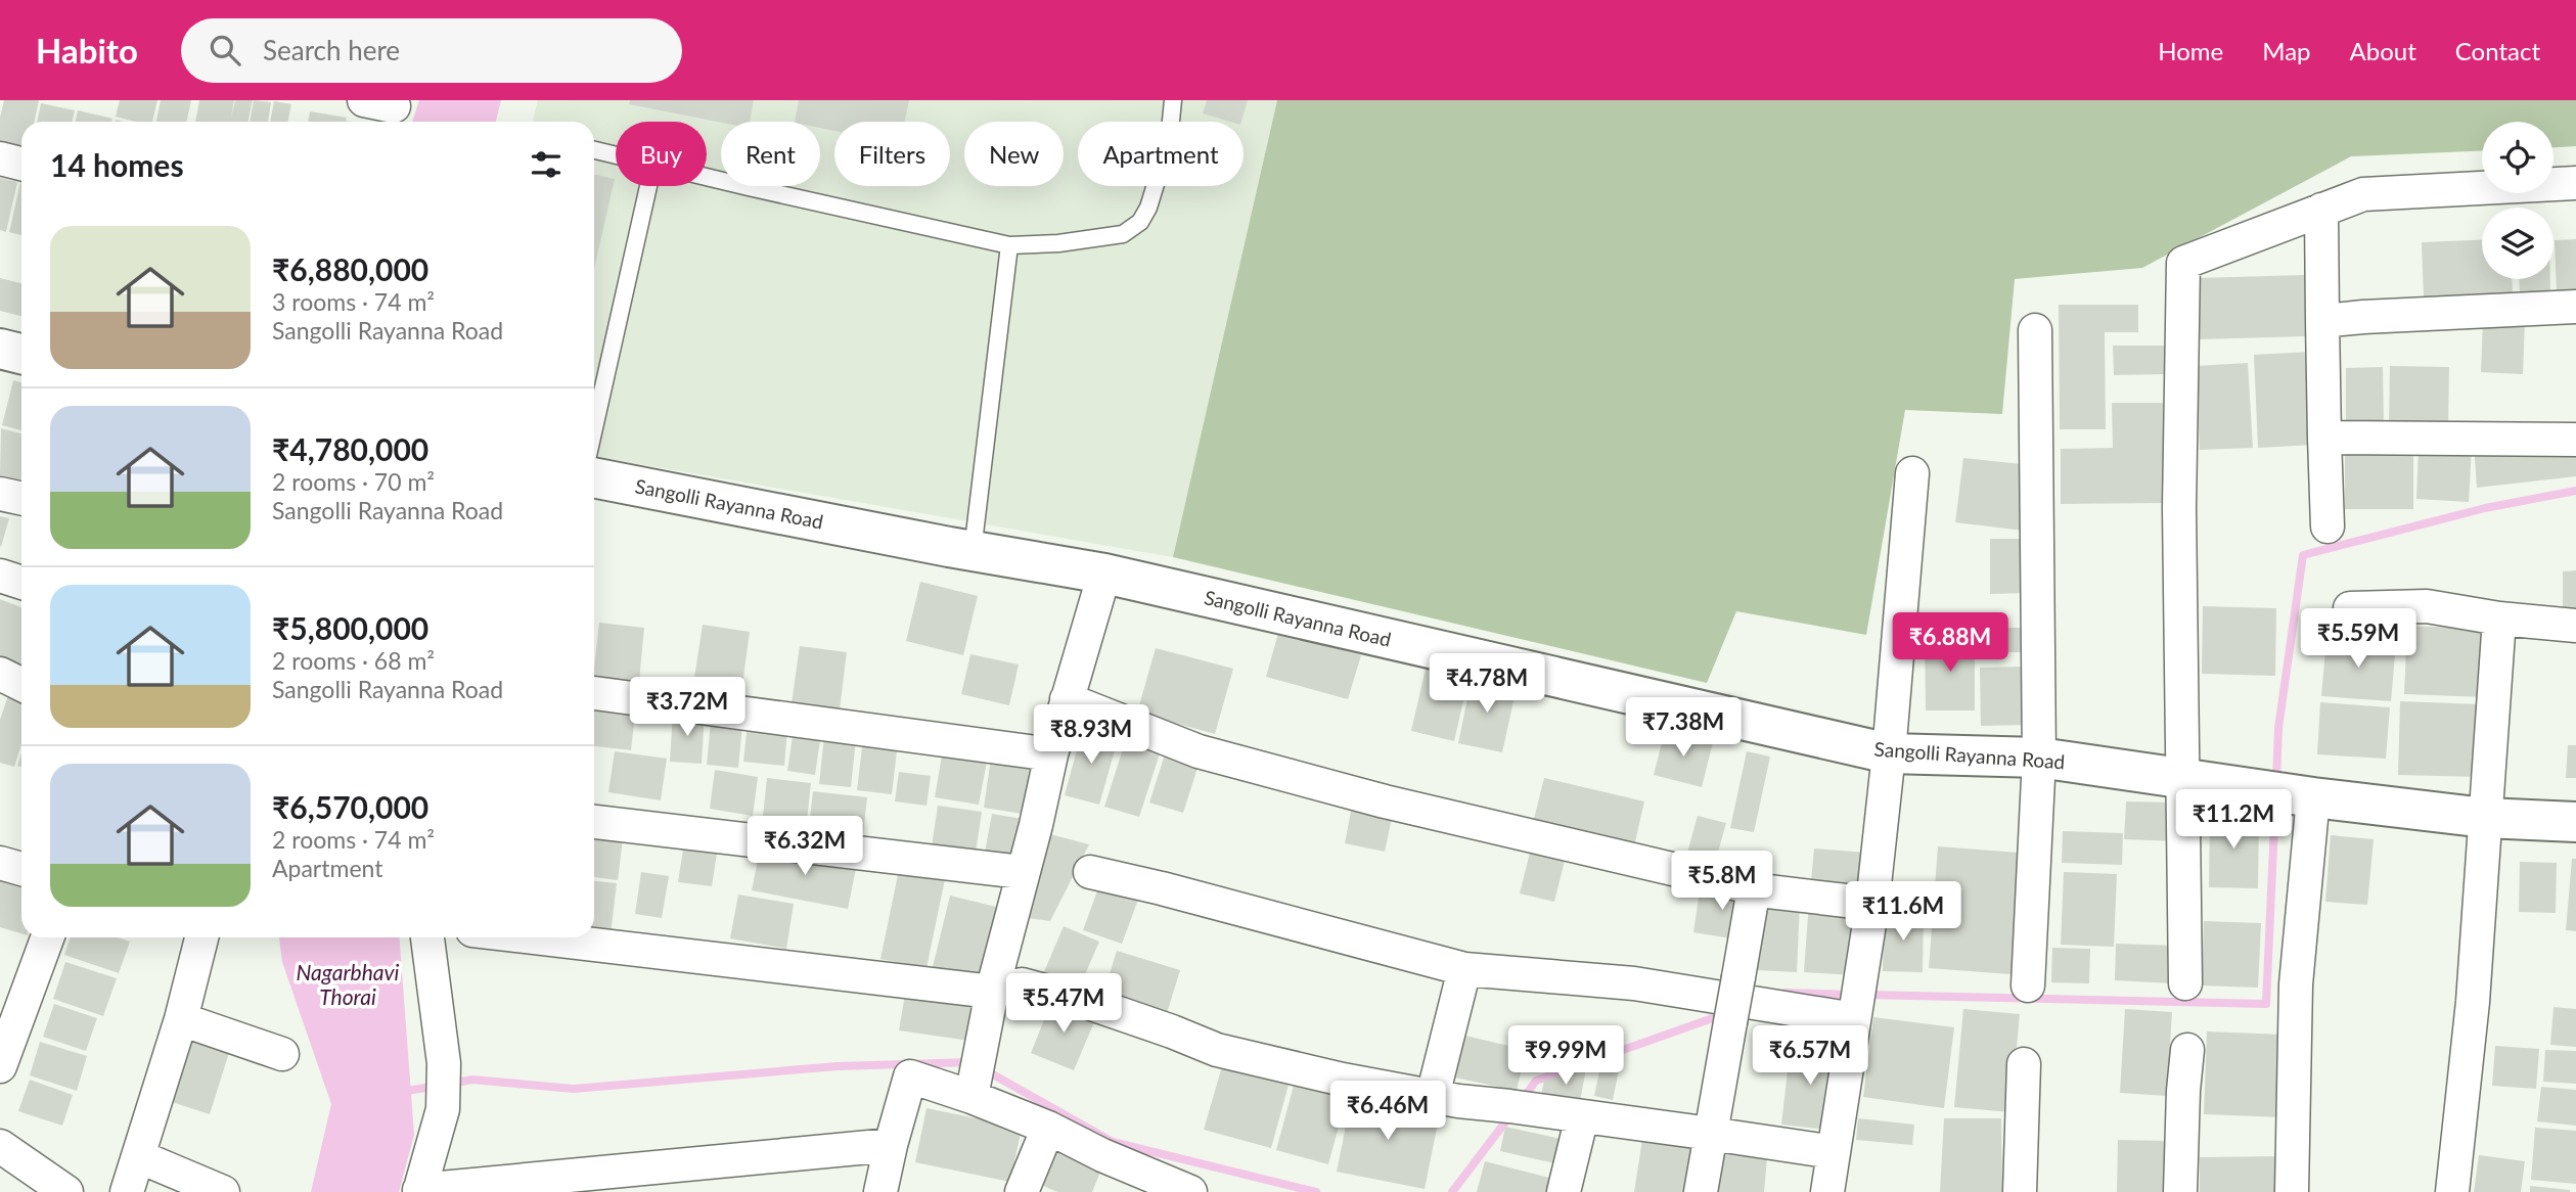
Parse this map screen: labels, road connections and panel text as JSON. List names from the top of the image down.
{
  "streets": {
    "street": ["Sangolli Rayanna Road"]
  },
  "water": ["Nagarbhavi Thorai"],
  "page": {
    "header": "Habito",
    "search": "Search here",
    "nav": [
      "Home",
      "Map",
      "About",
      "Contact"
    ],
    "chip": [
      "Buy",
      "Rent",
      "Filters",
      "New",
      "Apartment"
    ],
    "heading": "14 homes",
    "list": [
      {
        "name": "₹6,880,000",
        "note": "3 rooms · 74 m² · Sangolli Rayanna Road"
      },
      {
        "name": "₹4,780,000",
        "note": "2 rooms · 70 m² · Sangolli Rayanna Road"
      },
      {
        "name": "₹5,800,000",
        "note": "2 rooms · 68 m² · Sangolli Rayanna Road"
      },
      {
        "name": "₹6,570,000",
        "note": "2 rooms · 74 m² · Apartment"
      }
    ],
    "price": [
      "₹5.59M",
      "₹6.88M",
      "₹4.78M",
      "₹3.72M",
      "₹7.38M",
      "₹8.93M",
      "₹11.2M",
      "₹6.32M",
      "₹5.8M",
      "₹11.6M",
      "₹5.47M",
      "₹9.99M",
      "₹6.57M",
      "₹6.46M"
    ]
  }
}
